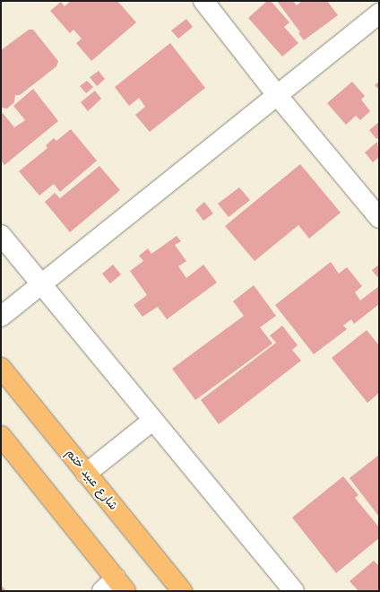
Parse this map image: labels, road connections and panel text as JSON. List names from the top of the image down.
{
  "streets": {
    "main road": ["شارع عبيد ختم"]
  }
}
